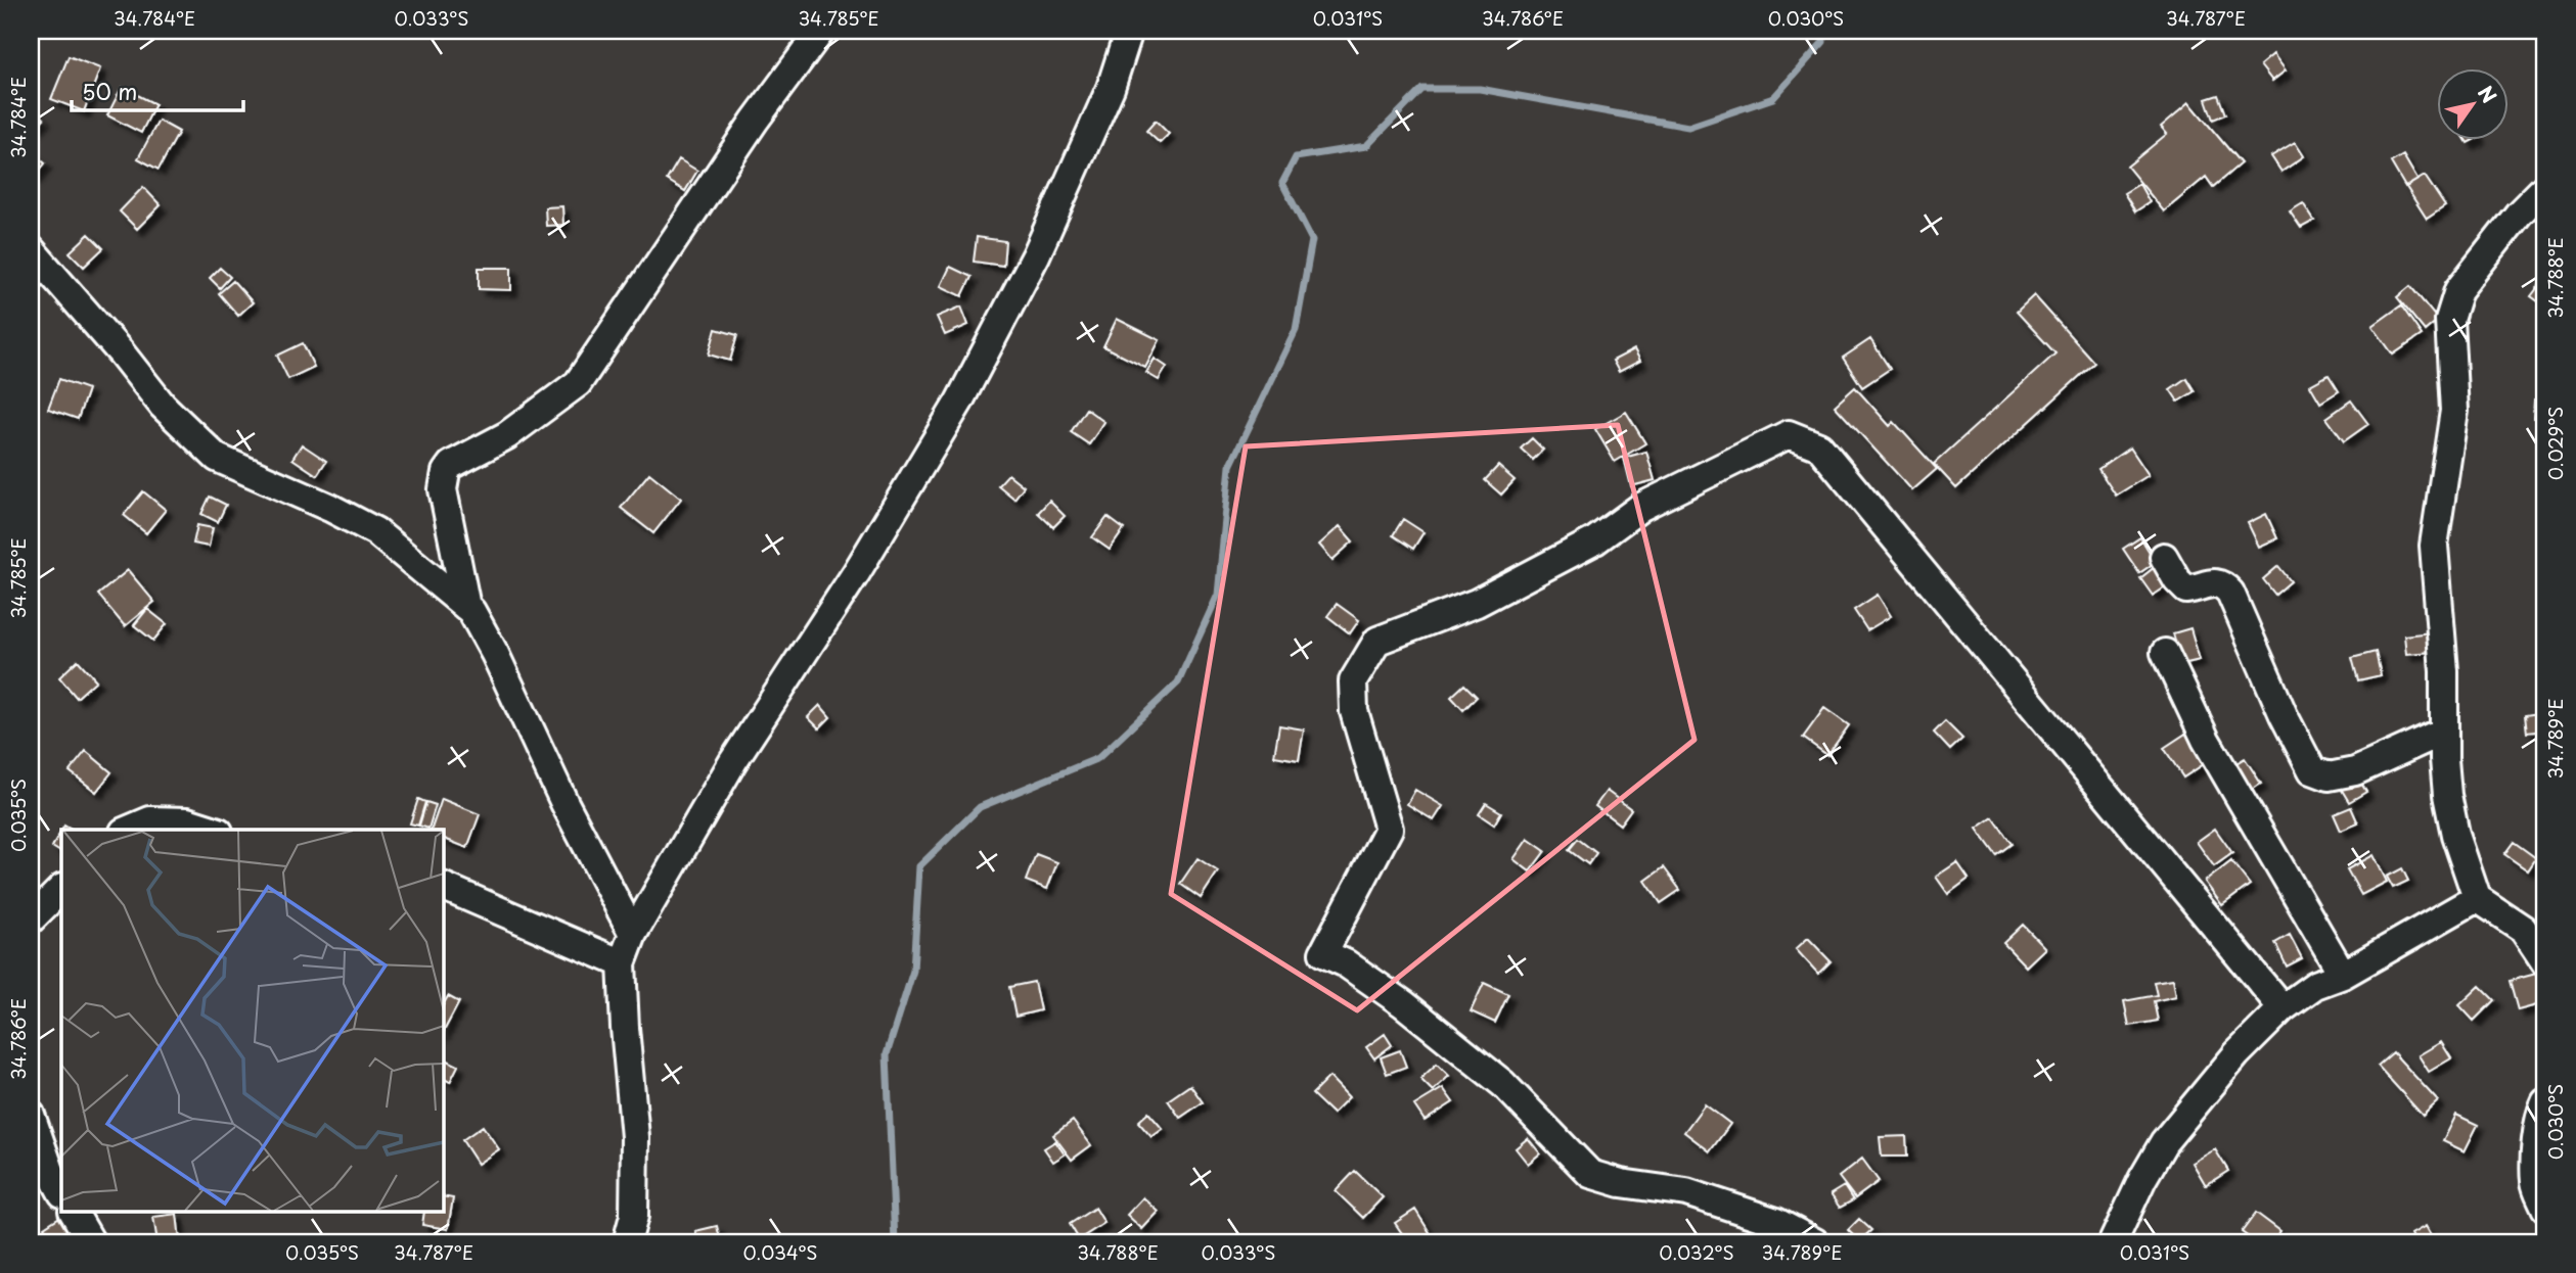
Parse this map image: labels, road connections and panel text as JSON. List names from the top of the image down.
{
  "scale_bar": "50 m",
  "north": "top right",
  "coordinates": [
    "34.784°E",
    "0.033°S",
    "34.785°E",
    "0.031°S",
    "34.786°E",
    "0.030°S",
    "34.787°E",
    "34.788°E",
    "0.029°S",
    "34.789°E",
    "0.035°S",
    "0.034°S",
    "0.032°S"
  ]
}
